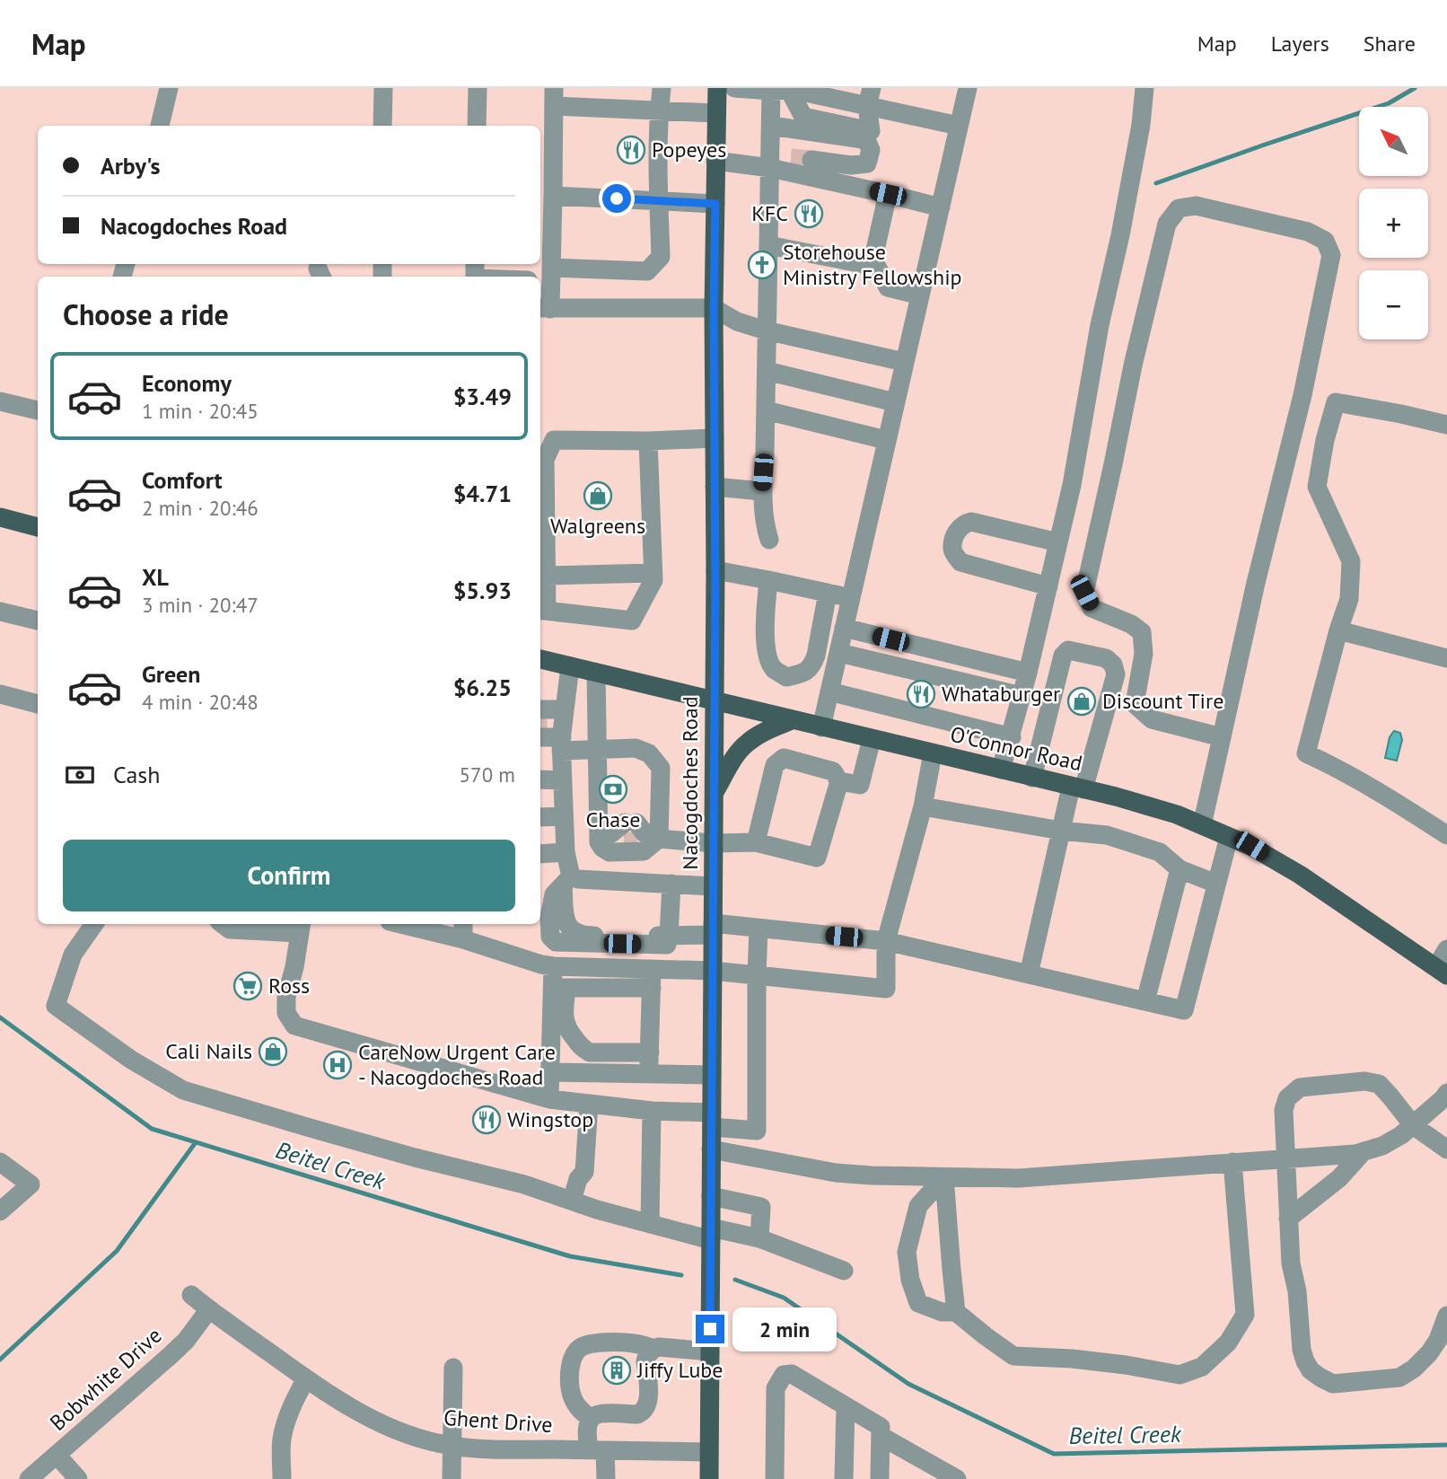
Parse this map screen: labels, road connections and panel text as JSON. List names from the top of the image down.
{
  "streets": {
    "main road": ["O'Connor Road", "Nacogdoches Road"],
    "street": ["Bobwhite Drive", "Ghent Drive"]
  },
  "crossings": [
    ["O'Connor Road", "Nacogdoches Road"],
    ["Nacogdoches Road", "Ghent Drive"],
    ["Bobwhite Drive", "Ghent Drive"]
  ],
  "water": ["Beitel Creek"],
  "places": {
    "restaurant": [
      "Popeyes",
      "KFC",
      "Whataburger",
      "Wingstop"
    ],
    "church": ["Storehouse Ministry Fellowship"],
    "shop": ["Walgreens", "Discount Tire", "Cali Nails"],
    "bank": ["Chase"],
    "supermarket": ["Ross"],
    "hospital": ["CareNow Urgent Care - Nacogdoches Road"],
    "building": ["Jiffy Lube"]
  },
  "north": "top left",
  "page": {
    "header": "Map",
    "nav": ["Map", "Layers", "Share"],
    "map_buttons": ["+", "−"],
    "banner": ["Arby's", "Nacogdoches Road"],
    "heading": "Choose a ride",
    "list": [
      {
        "name": "Economy",
        "note": "1 min · 20:45",
        "value": "$3.49"
      },
      {
        "name": "Comfort",
        "note": "2 min · 20:46",
        "value": "$4.71"
      },
      {
        "name": "XL",
        "note": "3 min · 20:47",
        "value": "$5.93"
      },
      {
        "name": "Green",
        "note": "4 min · 20:48",
        "value": "$6.25"
      }
    ],
    "pay": ["Cash", "570 m"],
    "buttons": "Confirm",
    "bubble": "2 min"
  }
}
